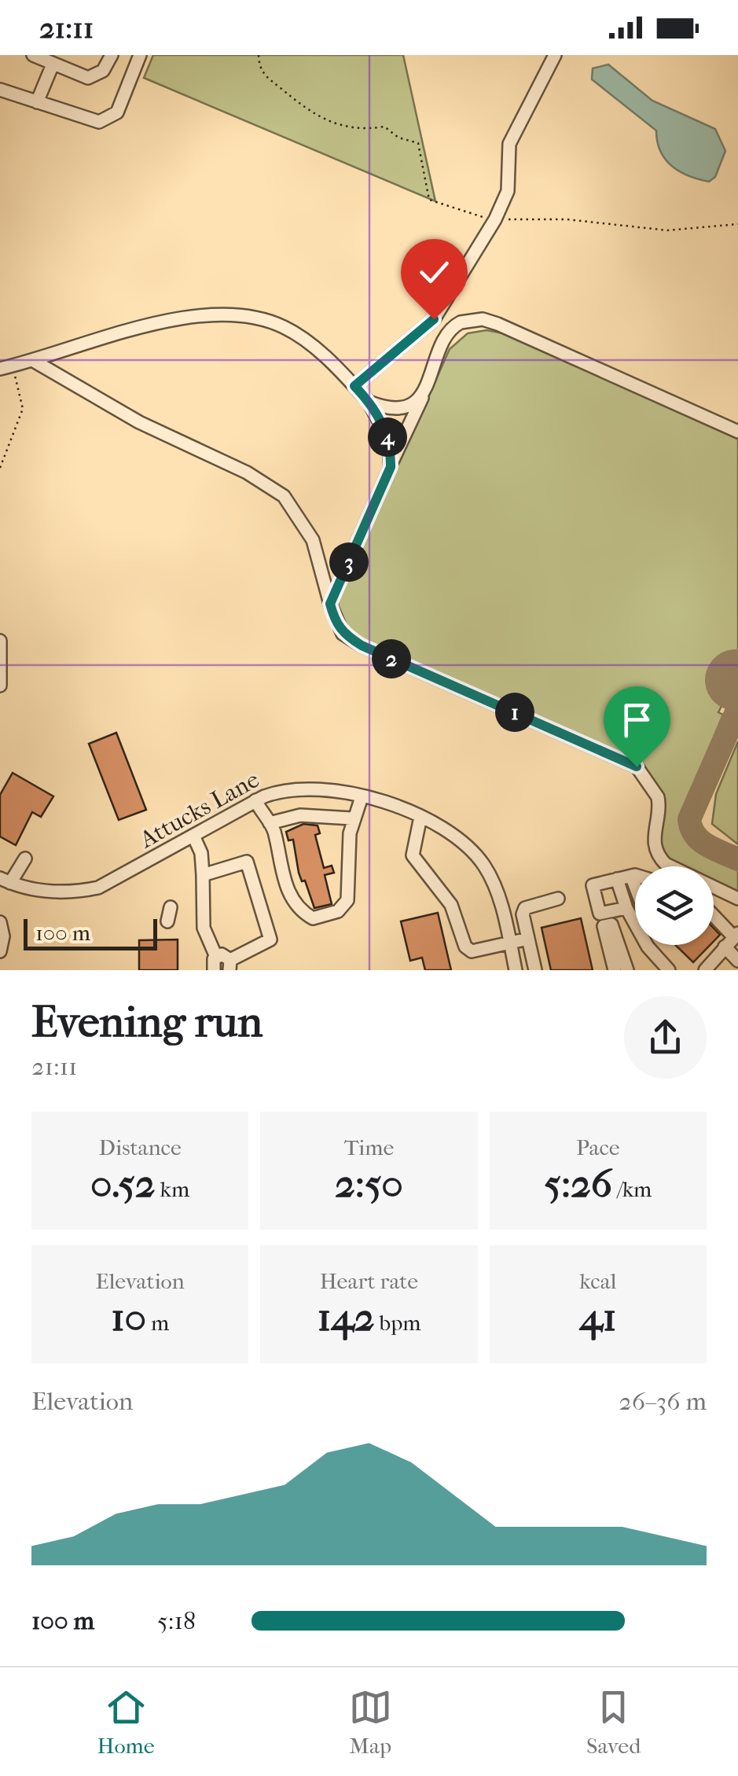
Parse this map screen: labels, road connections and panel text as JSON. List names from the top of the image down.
{
  "streets": {
    "street": ["Attucks Lane"]
  },
  "scale_bar": "100 m",
  "page": {
    "status": "21:11",
    "pins": [
      "4",
      "3",
      "2",
      "1"
    ],
    "scale": "100 m",
    "heading": ["Evening run", "21:11"],
    "stats": [
      ["Distance", "0.52 km"],
      ["Time", "2:50"],
      ["Pace", "5:26 /km"],
      ["Elevation", "10 m"],
      ["Heart rate", "142 bpm"],
      ["kcal", "41"]
    ],
    "chart": ["Elevation", "26–36 m"],
    "list": [
      {
        "name": "100 m",
        "note": "5:18"
      }
    ],
    "tabs": ["Home", "Map", "Saved"]
  }
}
